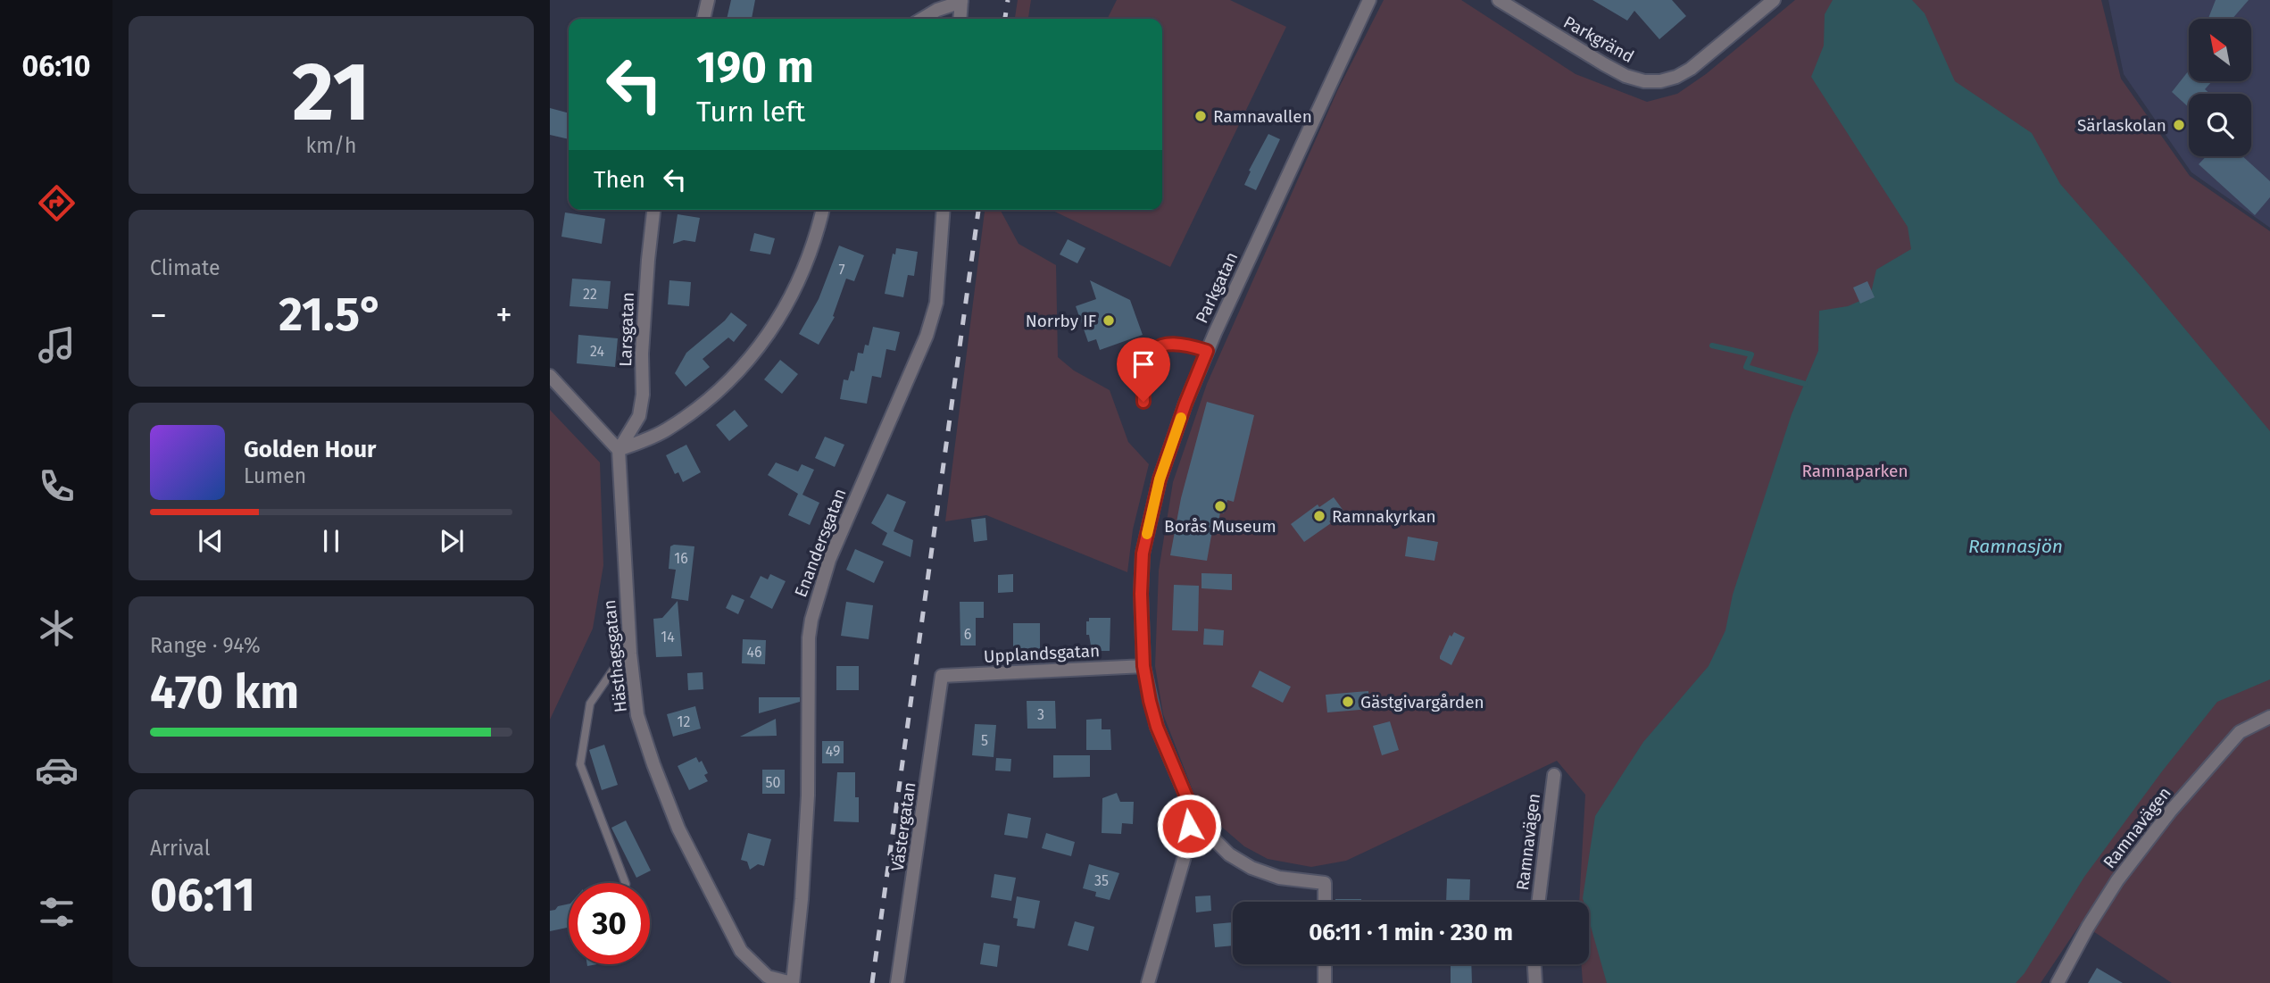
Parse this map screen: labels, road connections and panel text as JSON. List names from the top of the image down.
{
  "streets": {
    "street": [
      "Parkgränd",
      "Parkgatan",
      "Larsgatan",
      "Enandersgatan",
      "Upplandsgatan",
      "Hästhagsgatan",
      "Västergatan",
      "Ramnavägen"
    ]
  },
  "crossings": [
    ["Parkgatan", "Upplandsgatan"],
    ["Larsgatan", "Hästhagsgatan"],
    ["Enandersgatan", "Hästhagsgatan"],
    ["Upplandsgatan", "Västergatan"]
  ],
  "water": ["Ramnasjön"],
  "parks": ["Ramnaparken"],
  "places": [
    "Ramnavallen",
    "Särlaskolan",
    "Norrby IF",
    "Borås Museum",
    "Ramnakyrkan",
    "Gästgivargården"
  ],
  "house_numbers": [
    "7",
    "22",
    "24",
    "16",
    "6",
    "14",
    "46",
    "3",
    "12",
    "5",
    "49",
    "50",
    "35"
  ],
  "north": "top left",
  "page": {
    "tabs": "06:10",
    "tile": [
      ["21", "km/h"],
      "Climate",
      ["Range · 94%", "470 km"],
      ["Arrival", "06:11"]
    ],
    "turn": ["190 m", "Turn left"],
    "then": "Then",
    "heat": ["−", "21.5°", "+"],
    "song": ["Golden Hour", "Lumen"],
    "limit": "30",
    "trip": "06:11 · 1 min · 230 m"
  }
}
